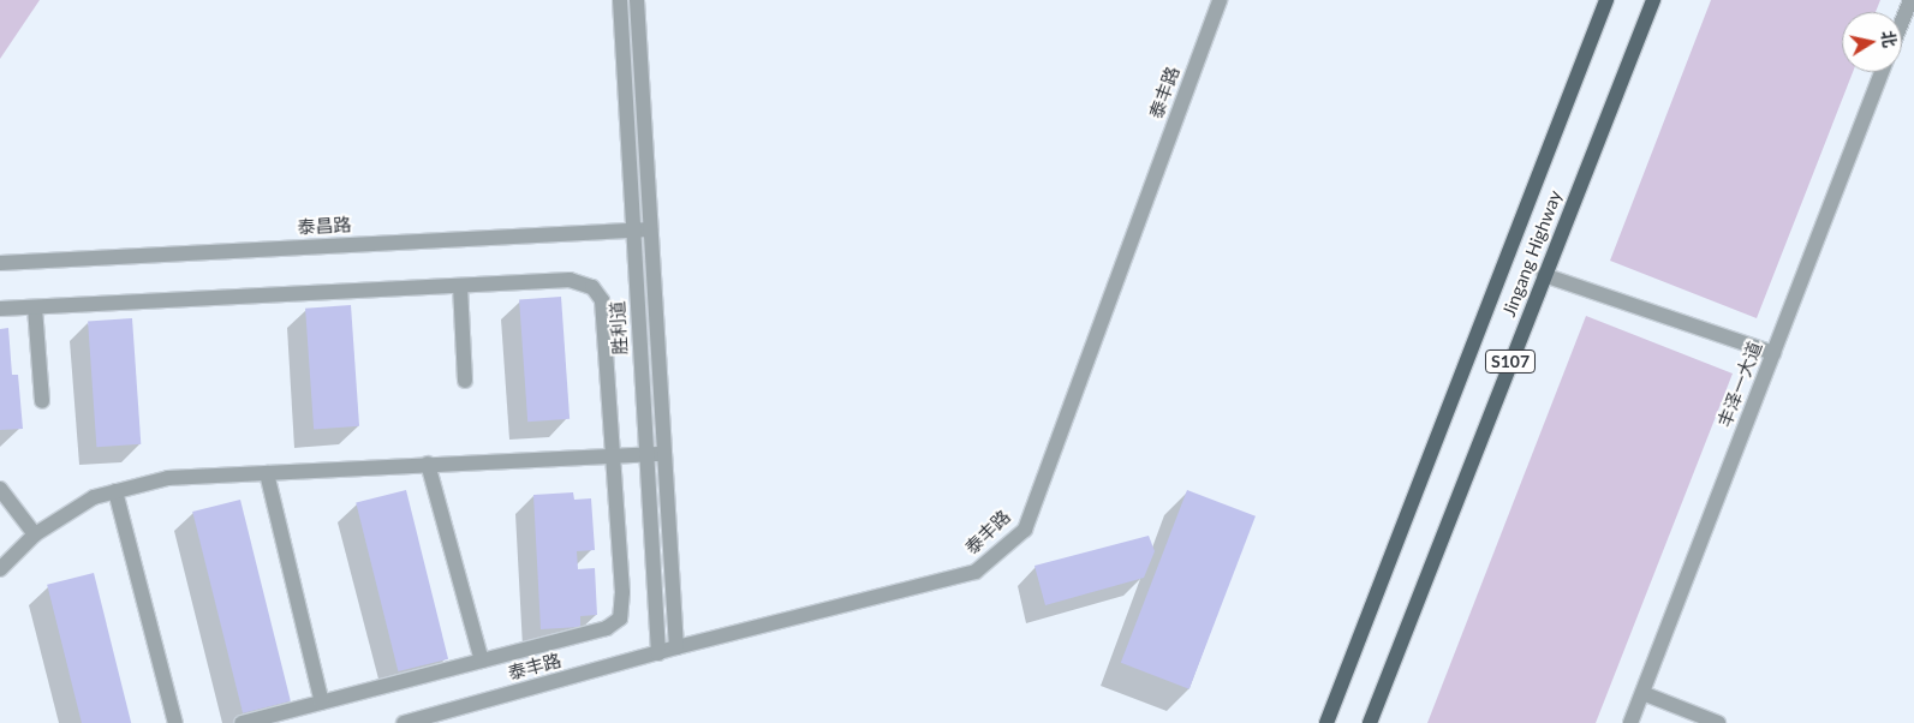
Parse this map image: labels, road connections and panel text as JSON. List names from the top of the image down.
{
  "streets": {
    "main road": ["Jingang Highway", "S107"],
    "street": [
      "泰丰路",
      "泰昌路",
      "胜利道",
      "丰泽一大道"
    ]
  },
  "crossings": [
    ["泰丰路", "胜利道"],
    ["泰昌路", "胜利道"]
  ],
  "north": "right"
}
